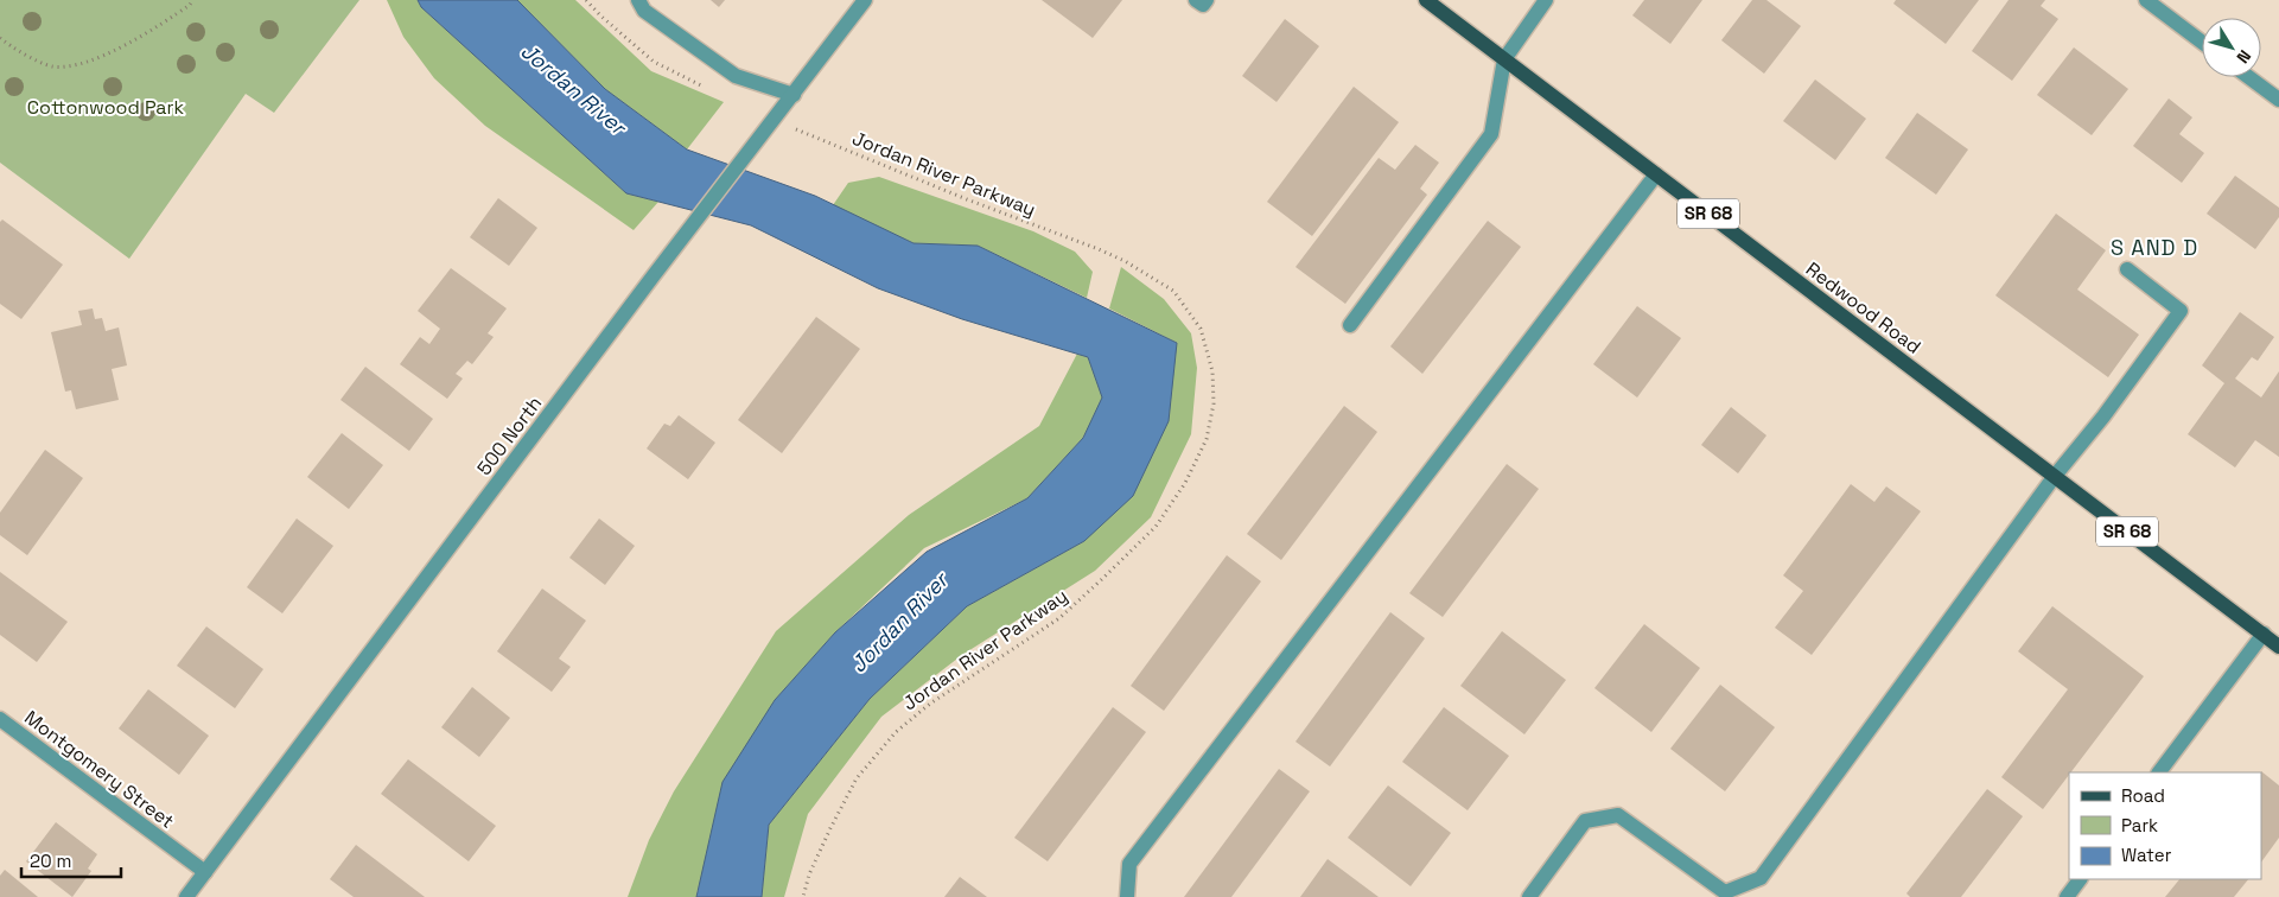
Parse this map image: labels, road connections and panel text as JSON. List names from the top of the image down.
{
  "streets": {
    "main road": ["SR 68", "Redwood Road"],
    "street": ["500 North", "Montgomery Street"],
    "path": ["Jordan River Parkway"]
  },
  "crossings": [
    ["500 North", "Montgomery Street"]
  ],
  "districts": ["S AND D"],
  "water": ["Jordan River"],
  "parks": ["Cottonwood Park"],
  "legend": ["Road", "Park", "Water"],
  "scale_bar": "20 m",
  "north": "bottom right"
}
